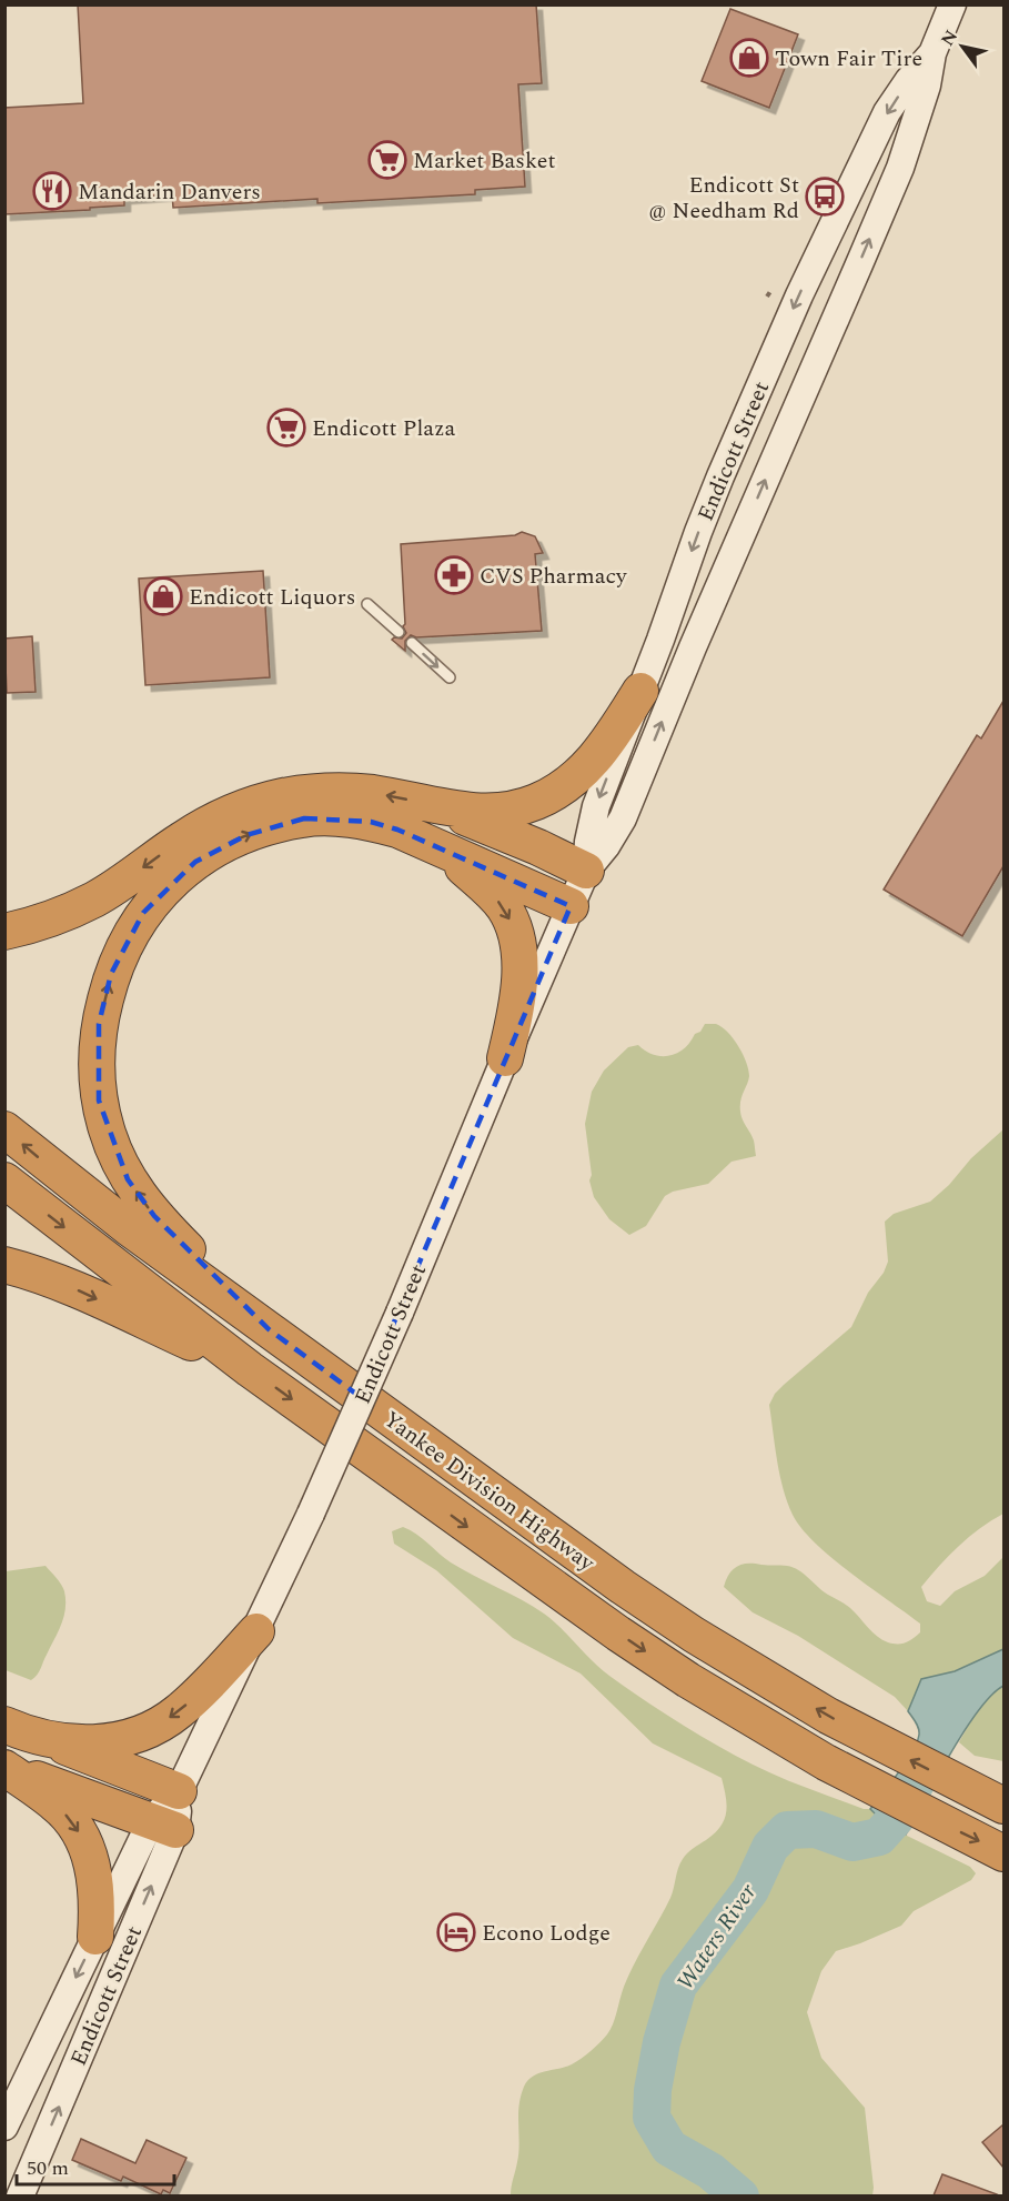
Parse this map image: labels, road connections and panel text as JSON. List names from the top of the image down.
{
  "streets": {
    "highway": ["Yankee Division Highway"],
    "main road": ["Endicott Street"]
  },
  "water": ["Waters River"],
  "places": {
    "shop": ["Town Fair Tire", "Endicott Liquors"],
    "supermarket": ["Market Basket", "Endicott Plaza"],
    "restaurant": ["Mandarin Danvers"],
    "bus stop": ["Endicott St @ Needham Rd"],
    "pharmacy": ["CVS Pharmacy"],
    "hotel": ["Econo Lodge"]
  },
  "scale_bar": "50 m",
  "north": "top left"
}
